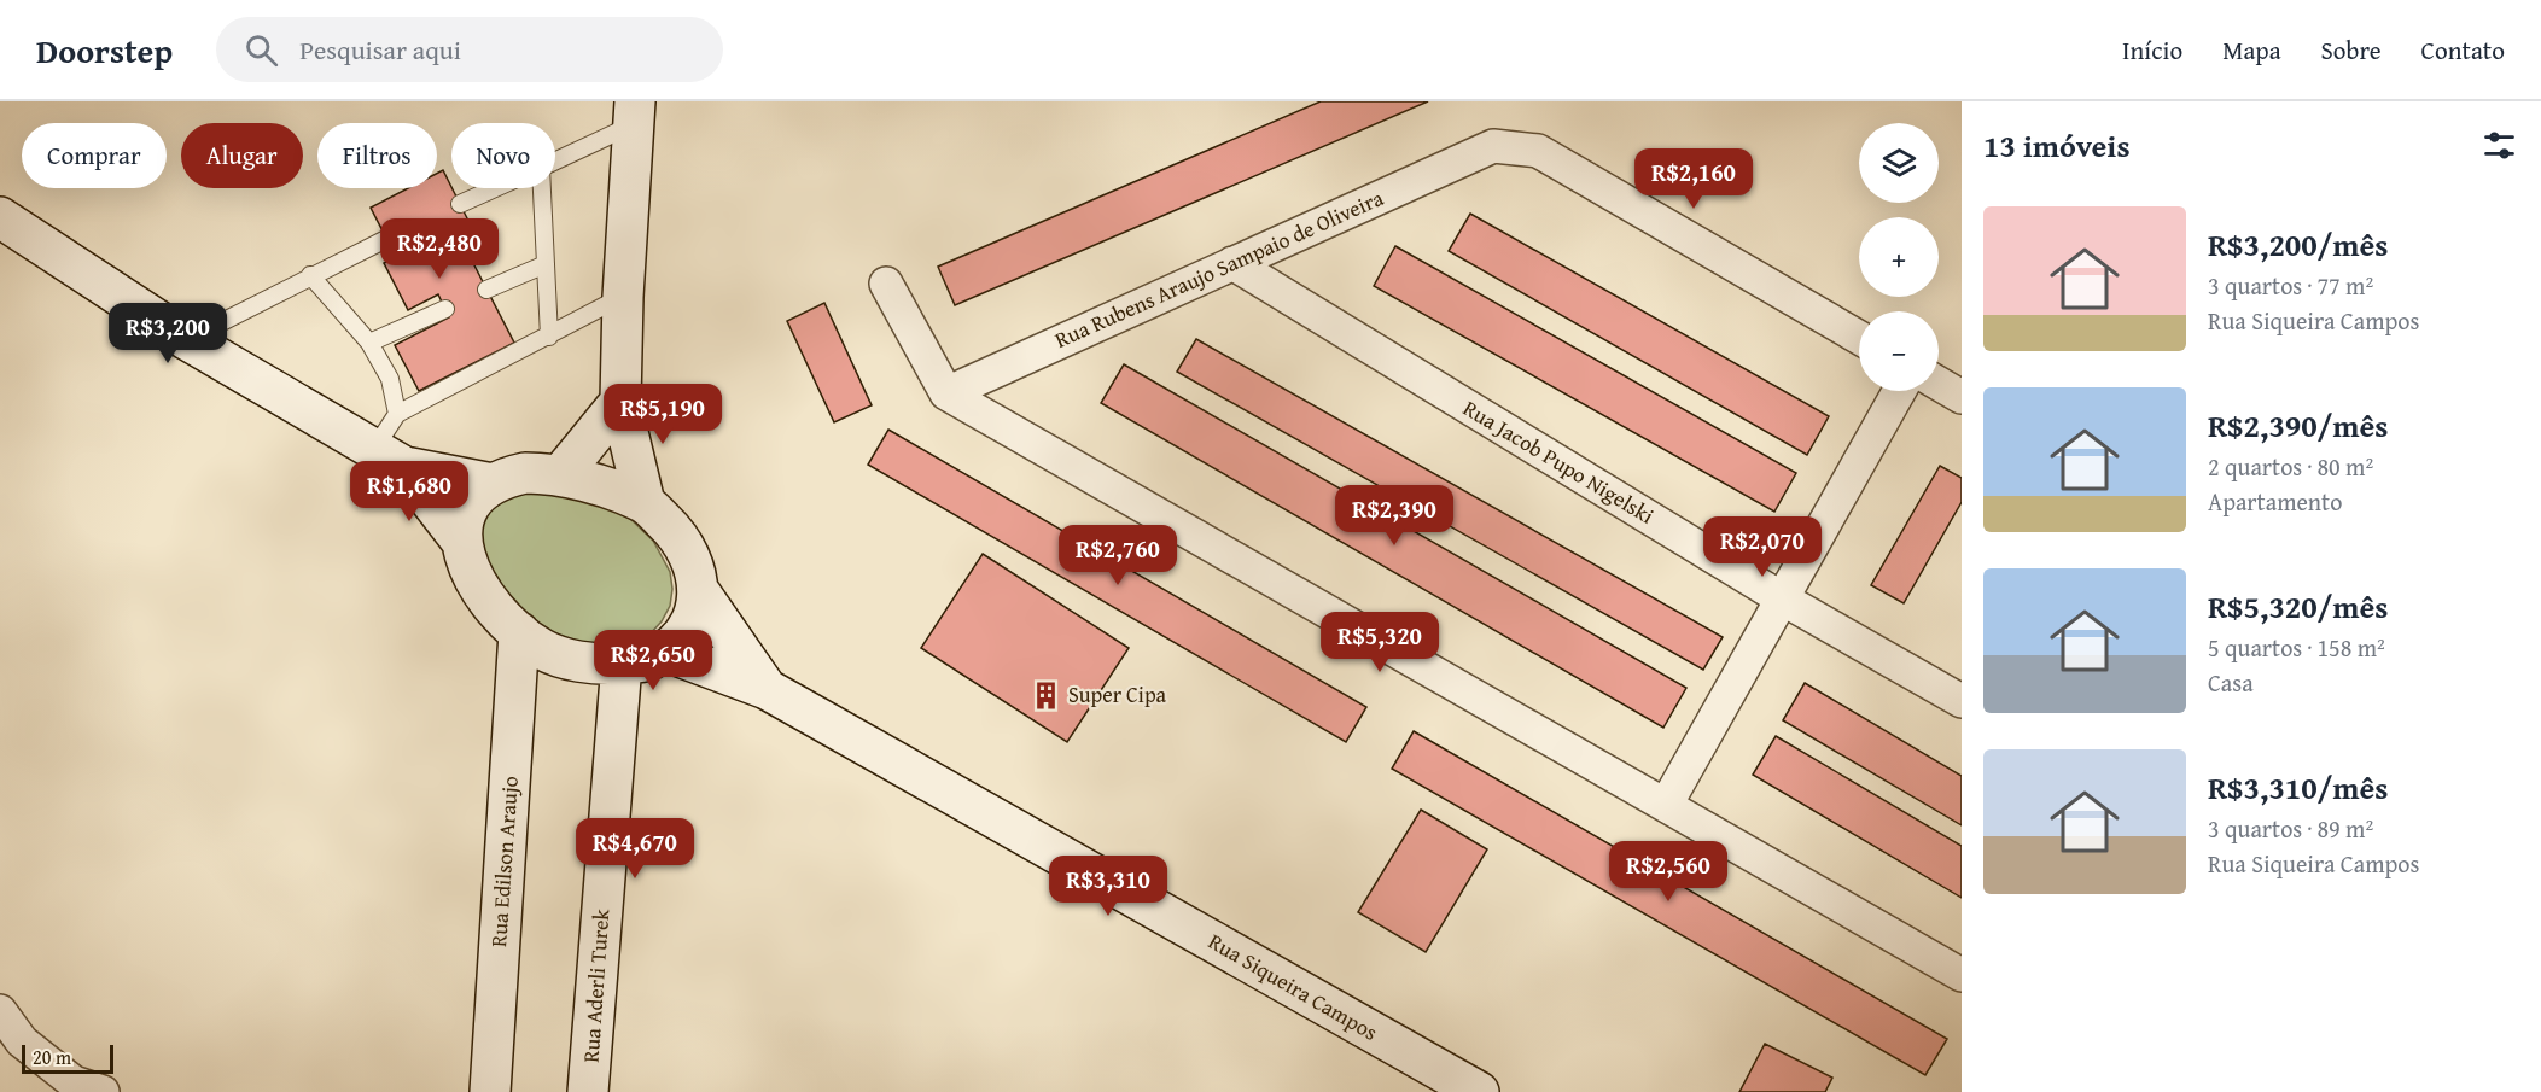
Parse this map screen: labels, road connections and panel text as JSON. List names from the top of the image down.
{
  "streets": {
    "main road": ["Rua Edilson Araujo", "Rua Aderli Turek", "Rua Siqueira Campos"],
    "street": ["Rua Rubens Araujo Sampaio de Oliveira", "Rua Jacob Pupo Nigelski"]
  },
  "crossings": [
    ["Rua Rubens Araujo Sampaio de Oliveira", "Rua Jacob Pupo Nigelski"],
    ["Rua Edilson Araujo", "Rua Aderli Turek"],
    ["Rua Edilson Araujo", "Rua Siqueira Campos"],
    ["Rua Aderli Turek", "Rua Siqueira Campos"]
  ],
  "places": {
    "building": ["Super Cipa"]
  },
  "scale_bar": "20 m",
  "page": {
    "header": "Doorstep",
    "search": "Pesquisar aqui",
    "nav": [
      "Início",
      "Mapa",
      "Sobre",
      "Contato"
    ],
    "heading": "13 imóveis",
    "map_buttons": ["+", "−"],
    "chip": [
      "Comprar",
      "Alugar",
      "Filtros",
      "Novo"
    ],
    "price": [
      "R$2,160",
      "R$2,480",
      "R$3,200",
      "R$5,190",
      "R$1,680",
      "R$2,390",
      "R$2,070",
      "R$2,760",
      "R$5,320",
      "R$2,650",
      "R$4,670",
      "R$2,560",
      "R$3,310"
    ],
    "list": [
      {
        "name": "R$3,200/mês",
        "note": "3 quartos · 77 m² · Rua Siqueira Campos"
      },
      {
        "name": "R$2,390/mês",
        "note": "2 quartos · 80 m² · Apartamento"
      },
      {
        "name": "R$5,320/mês",
        "note": "5 quartos · 158 m² · Casa"
      },
      {
        "name": "R$3,310/mês",
        "note": "3 quartos · 89 m² · Rua Siqueira Campos"
      }
    ],
    "scale": "20 m"
  }
}
